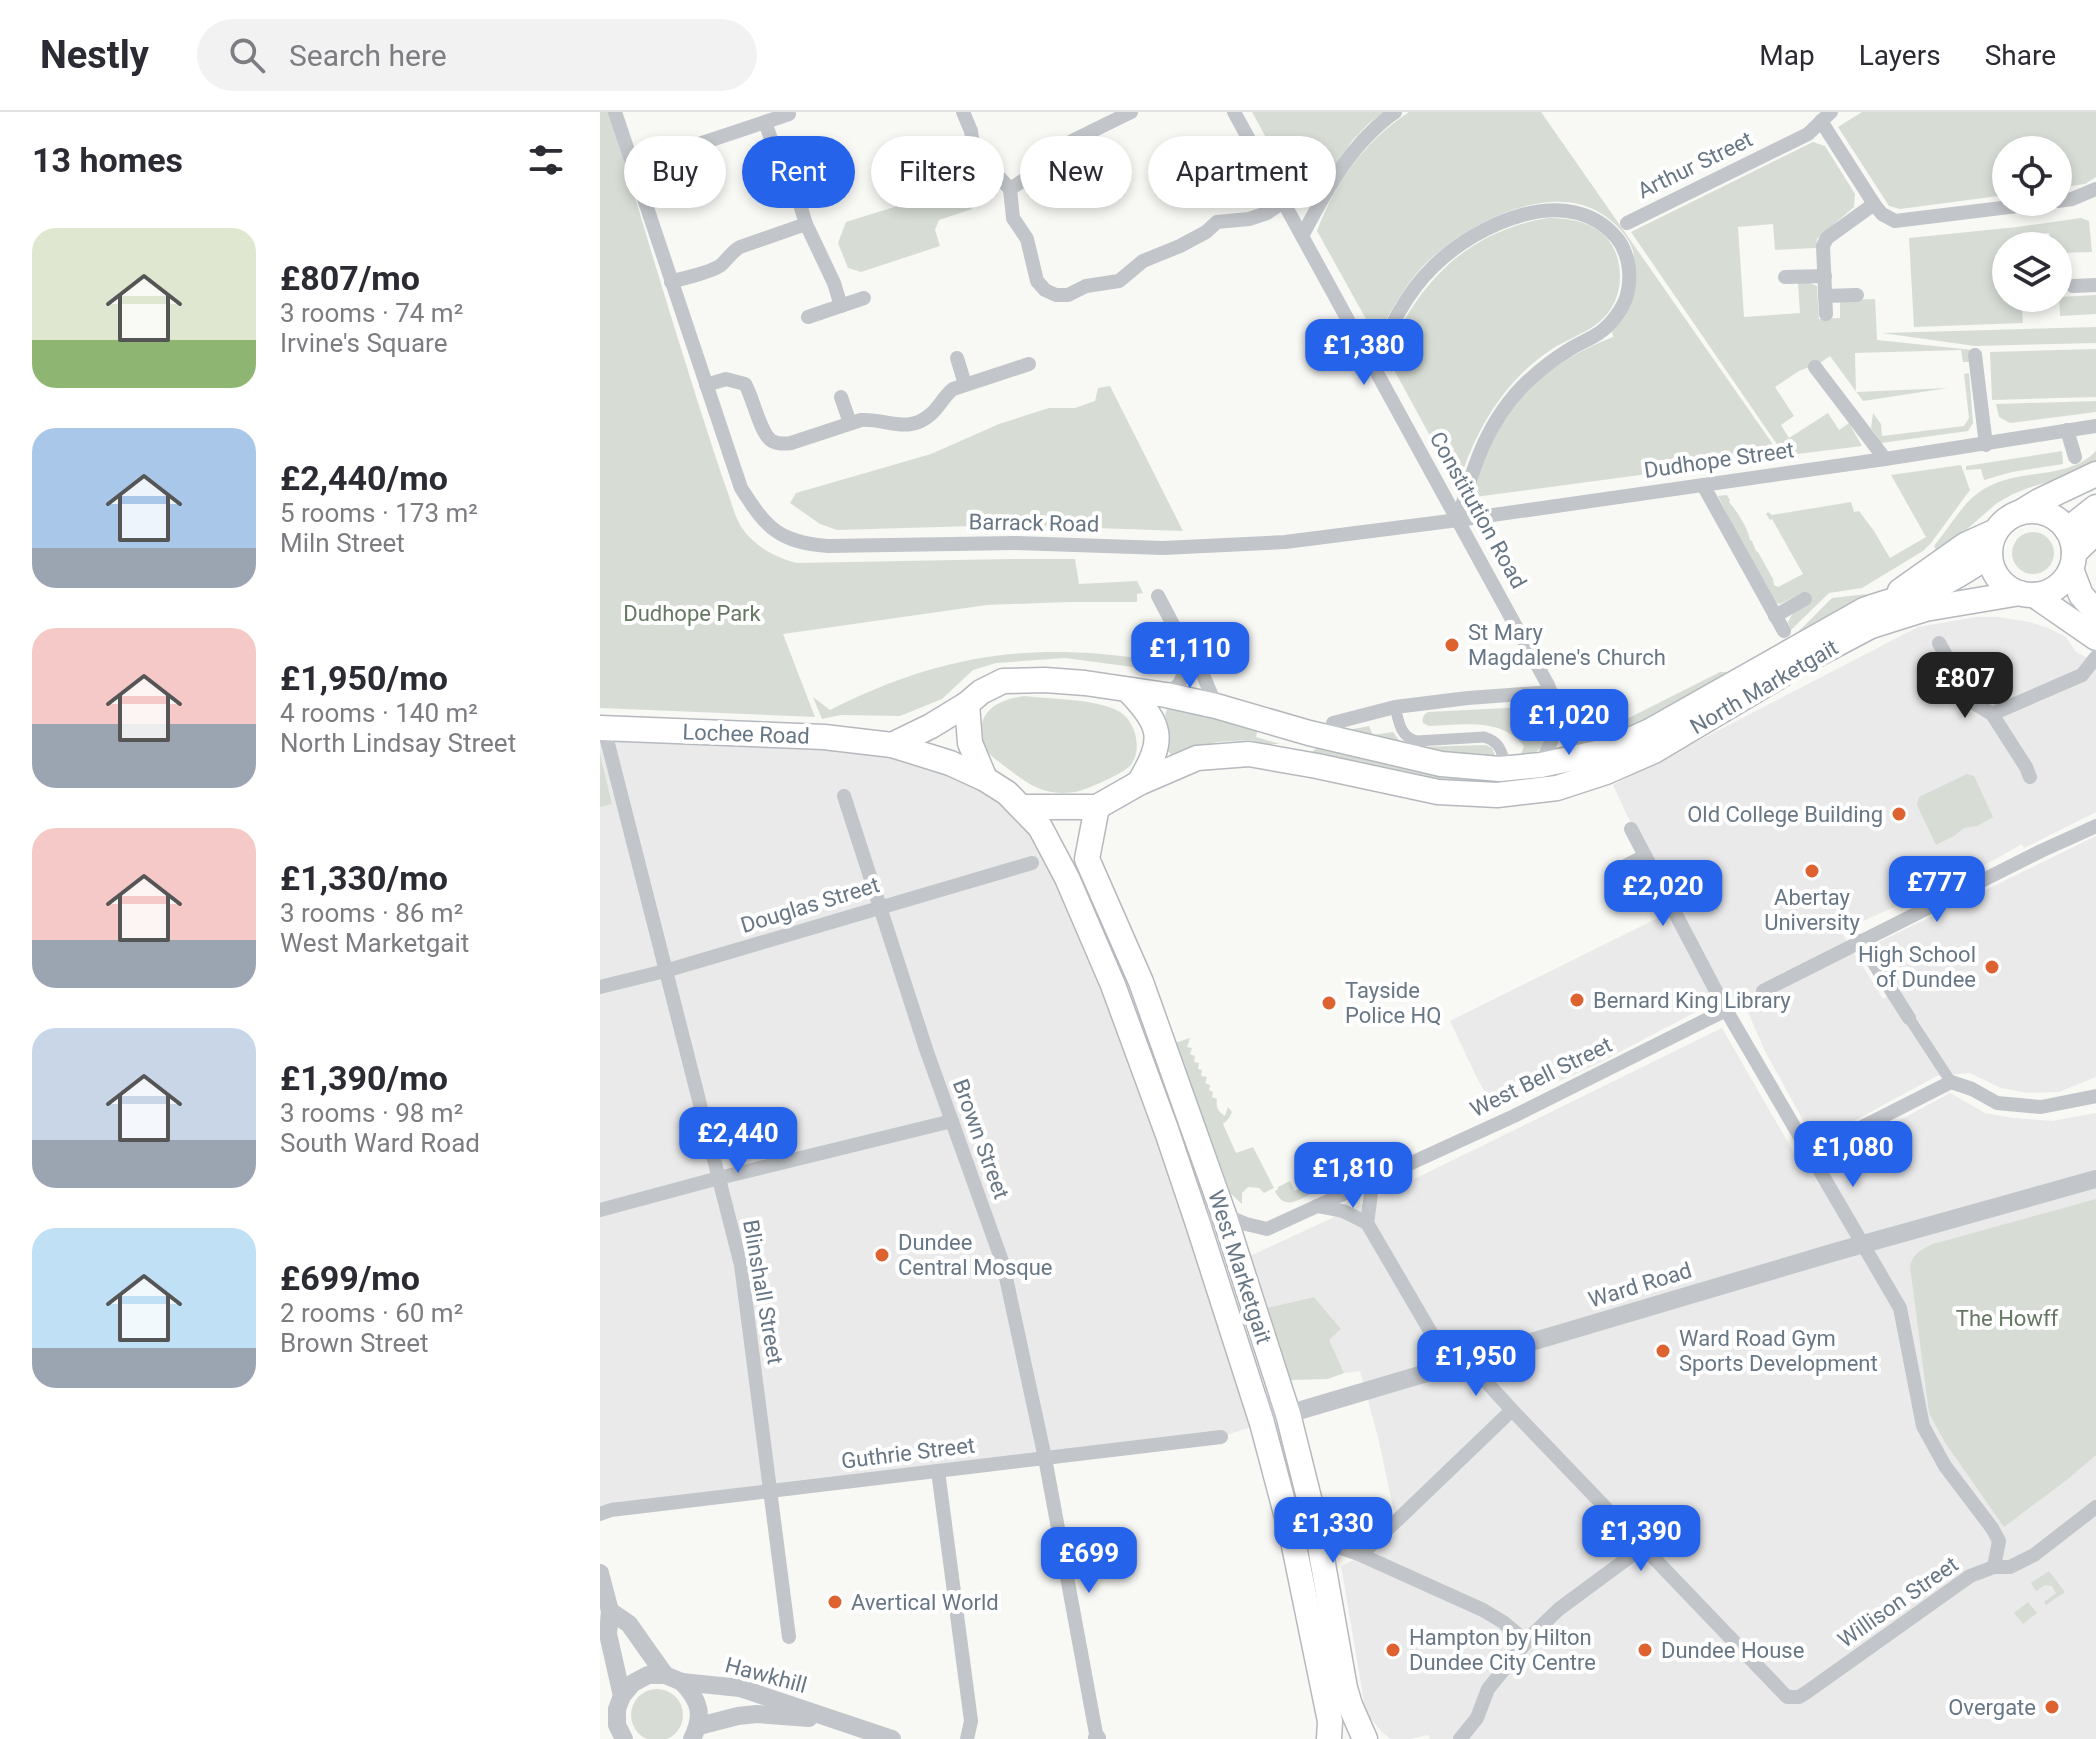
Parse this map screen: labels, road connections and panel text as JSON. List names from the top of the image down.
{
  "streets": {
    "main road": ["North Marketgait", "Lochee Road", "West Marketgait"],
    "street": [
      "Arthur Street",
      "Dudhope Street",
      "Constitution Road",
      "Barrack Road",
      "Douglas Street",
      "West Bell Street",
      "Brown Street",
      "Ward Road",
      "Blinshall Street",
      "Guthrie Street",
      "Willison Street",
      "Hawkhill"
    ]
  },
  "crossings": [
    ["Dudhope Street", "Constitution Road"],
    ["Dudhope Street", "Barrack Road"],
    ["Constitution Road", "Barrack Road"],
    ["North Marketgait", "Lochee Road"],
    ["North Marketgait", "West Marketgait"],
    ["Lochee Road", "West Marketgait"],
    ["Lochee Road", "Blinshall Street"],
    ["Douglas Street", "Brown Street"],
    ["Douglas Street", "Blinshall Street"],
    ["West Bell Street", "West Marketgait"],
    ["Brown Street", "Guthrie Street"],
    ["West Marketgait", "Ward Road"],
    ["Blinshall Street", "Guthrie Street"]
  ],
  "parks": ["Dudhope Park", "The Howff"],
  "places": [
    "St Mary Magdalene's Church",
    "Old College Building",
    "Abertay University",
    "High School of Dundee",
    "Bernard King Library",
    "Tayside Police HQ",
    "Dundee Central Mosque",
    "Ward Road Gym Sports Development",
    "Avertical World",
    "Hampton by Hilton Dundee City Centre",
    "Dundee House",
    "Overgate"
  ],
  "page": {
    "header": "Nestly",
    "search": "Search here",
    "nav": ["Map", "Layers", "Share"],
    "heading": "13 homes",
    "chip": [
      "Buy",
      "Rent",
      "Filters",
      "New",
      "Apartment"
    ],
    "list": [
      {
        "name": "£807/mo",
        "note": "3 rooms · 74 m² · Irvine's Square"
      },
      {
        "name": "£2,440/mo",
        "note": "5 rooms · 173 m² · Miln Street"
      },
      {
        "name": "£1,950/mo",
        "note": "4 rooms · 140 m² · North Lindsay Street"
      },
      {
        "name": "£1,330/mo",
        "note": "3 rooms · 86 m² · West Marketgait"
      },
      {
        "name": "£1,390/mo",
        "note": "3 rooms · 98 m² · South Ward Road"
      },
      {
        "name": "£699/mo",
        "note": "2 rooms · 60 m² · Brown Street"
      }
    ],
    "price": [
      "£1,380",
      "£1,110",
      "£807",
      "£1,020",
      "£777",
      "£2,020",
      "£2,440",
      "£1,080",
      "£1,810",
      "£1,950",
      "£1,330",
      "£1,390",
      "£699"
    ]
  }
}
